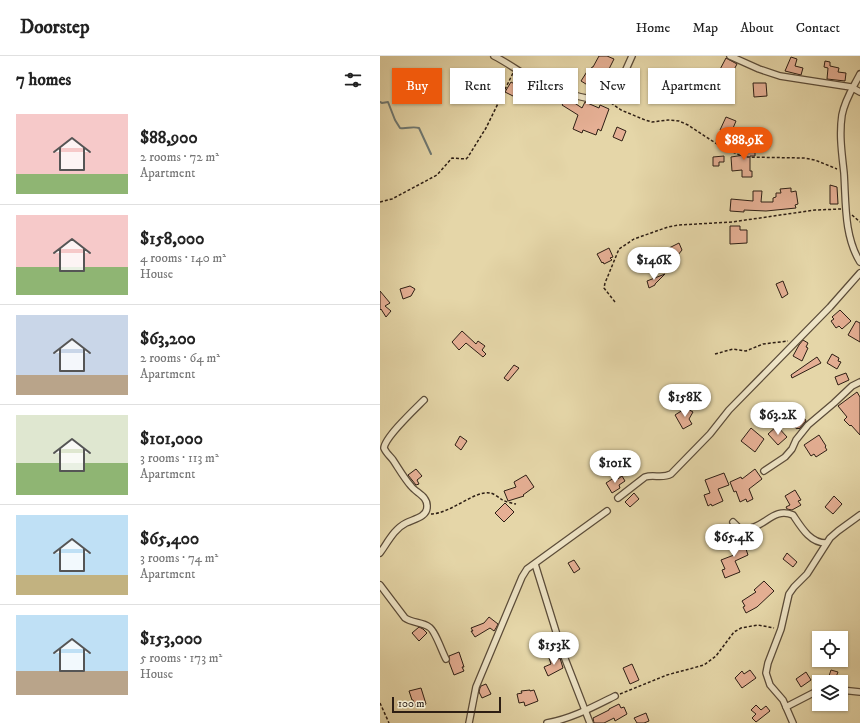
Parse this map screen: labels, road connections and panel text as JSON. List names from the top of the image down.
{
  "scale_bar": "100 m",
  "page": {
    "header": "Doorstep",
    "nav": [
      "Home",
      "Map",
      "About",
      "Contact"
    ],
    "heading": "7 homes",
    "chip": [
      "Buy",
      "Rent",
      "Filters",
      "New",
      "Apartment"
    ],
    "list": [
      {
        "name": "$88,900",
        "note": "2 rooms · 72 m² · Apartment"
      },
      {
        "name": "$158,000",
        "note": "4 rooms · 140 m² · House"
      },
      {
        "name": "$63,200",
        "note": "2 rooms · 64 m² · Apartment"
      },
      {
        "name": "$101,000",
        "note": "3 rooms · 113 m² · Apartment"
      },
      {
        "name": "$65,400",
        "note": "3 rooms · 74 m² · Apartment"
      },
      {
        "name": "$153,000",
        "note": "5 rooms · 173 m² · House"
      }
    ],
    "price": [
      "$88.9K",
      "$146K",
      "$158K",
      "$63.2K",
      "$101K",
      "$65.4K",
      "$153K"
    ],
    "scale": "100 m"
  }
}
